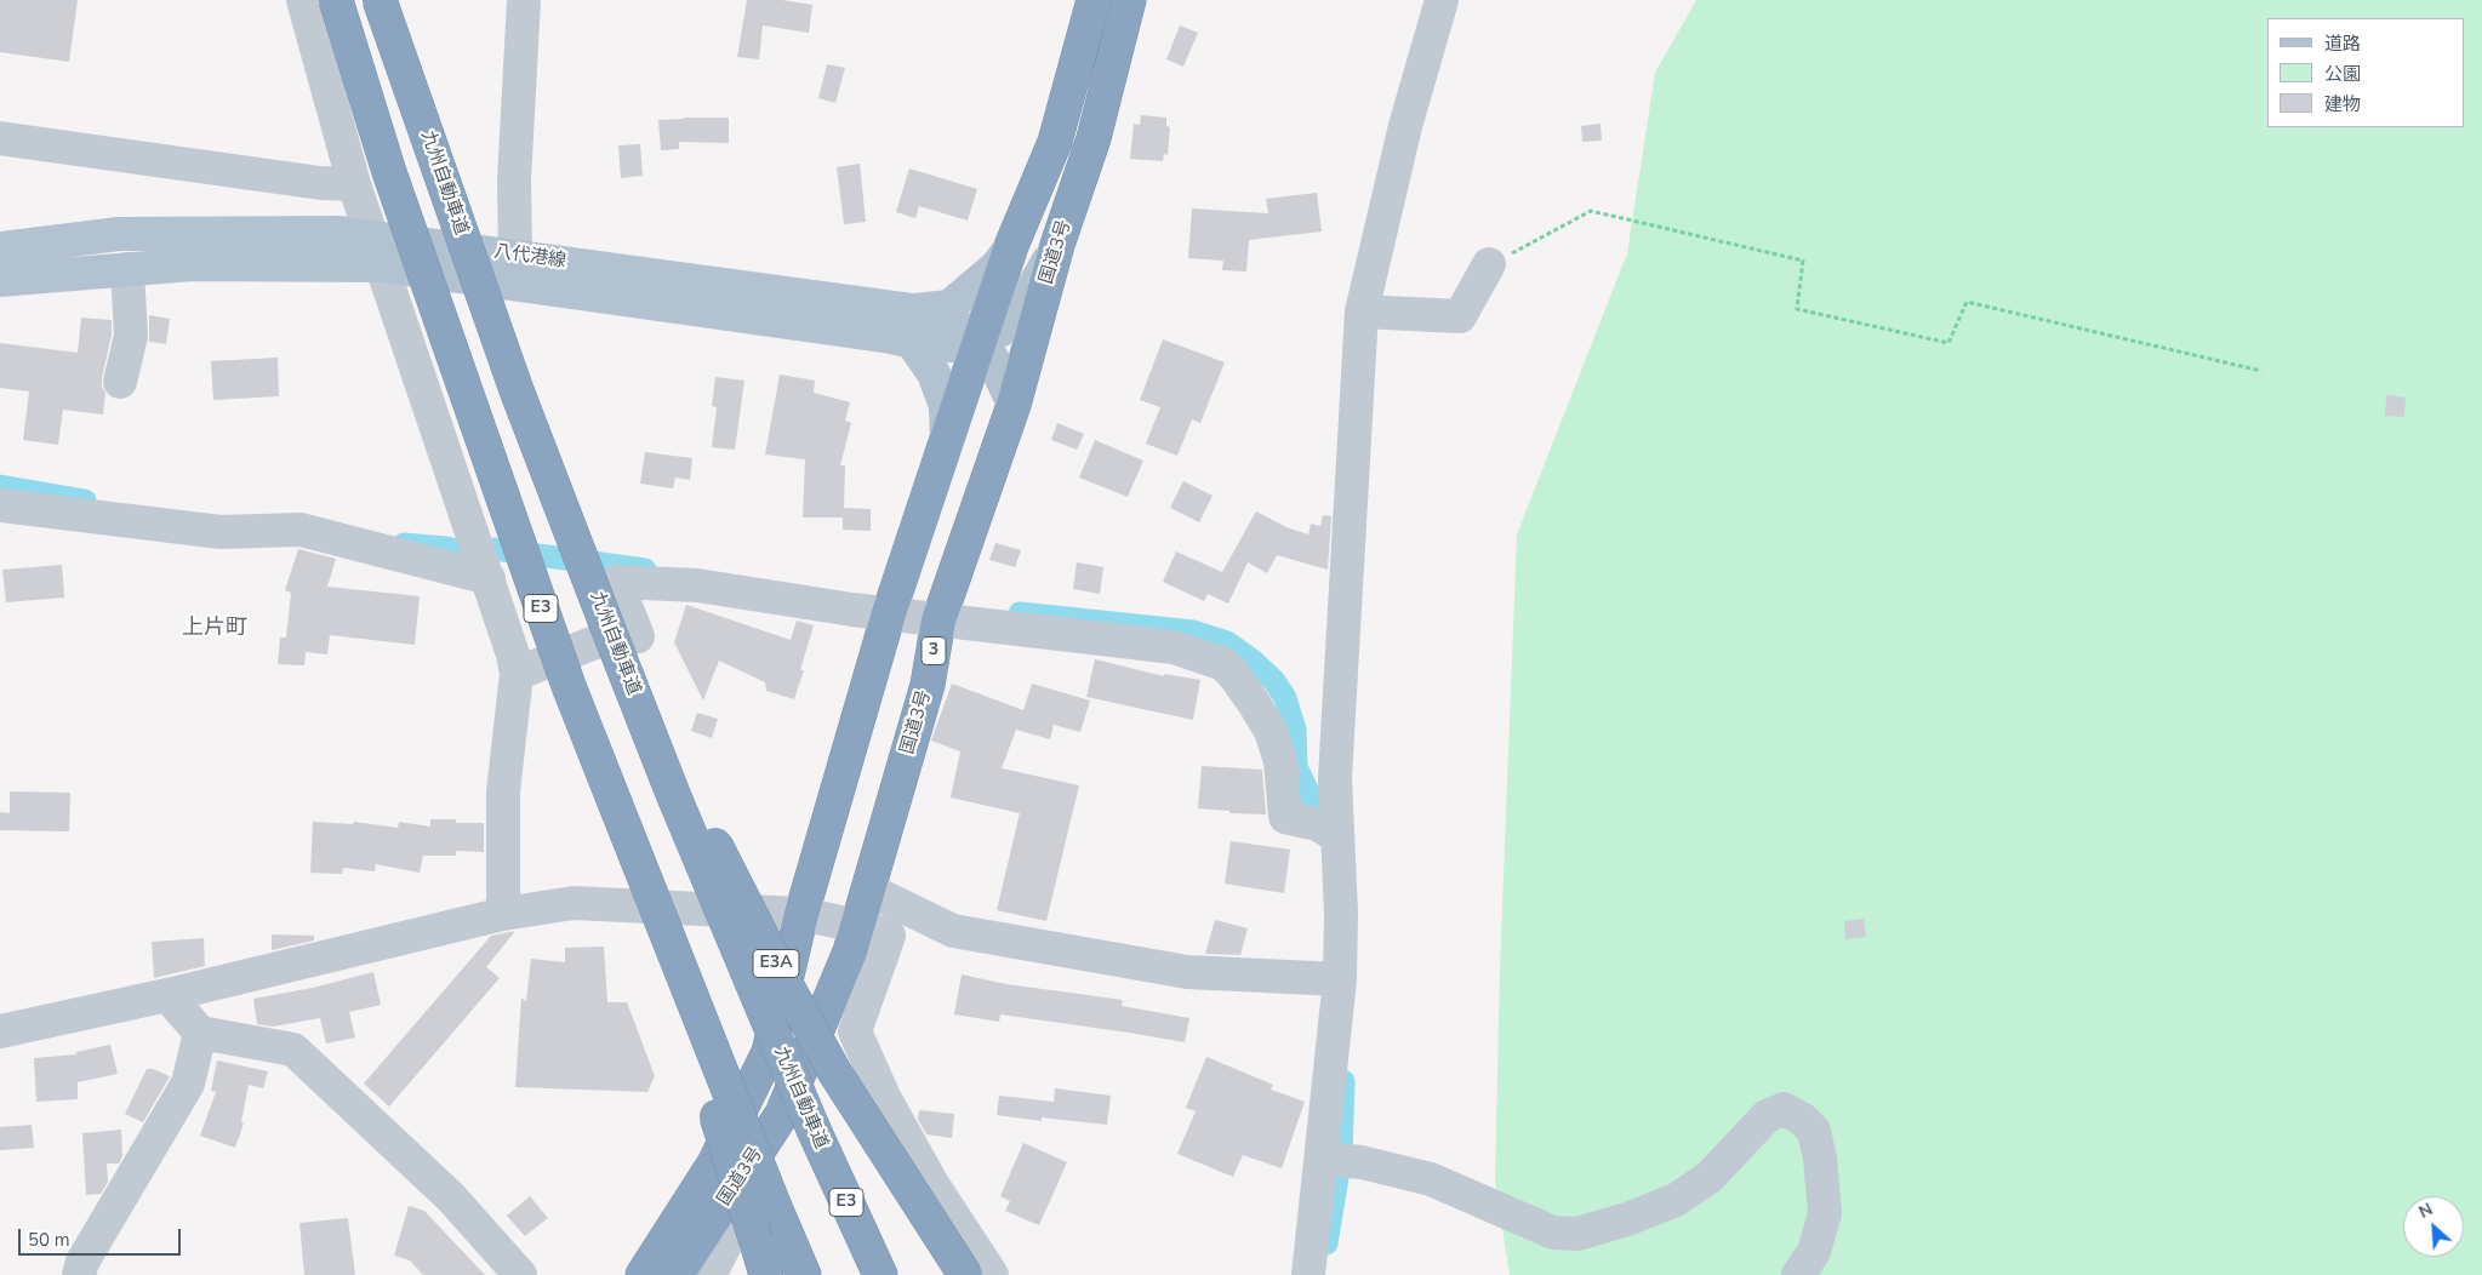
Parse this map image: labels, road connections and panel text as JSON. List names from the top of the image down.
{
  "streets": {
    "highway": [
      "九州自動車道",
      "国道3号",
      "E3",
      "3",
      "E3A"
    ],
    "main road": ["八代港線"]
  },
  "crossings": [
    ["九州自動車道", "E3A"],
    ["国道3号", "八代港線"]
  ],
  "districts": ["上片町"],
  "legend": ["道路", "公園", "建物"],
  "scale_bar": "50 m",
  "north": "top left"
}
